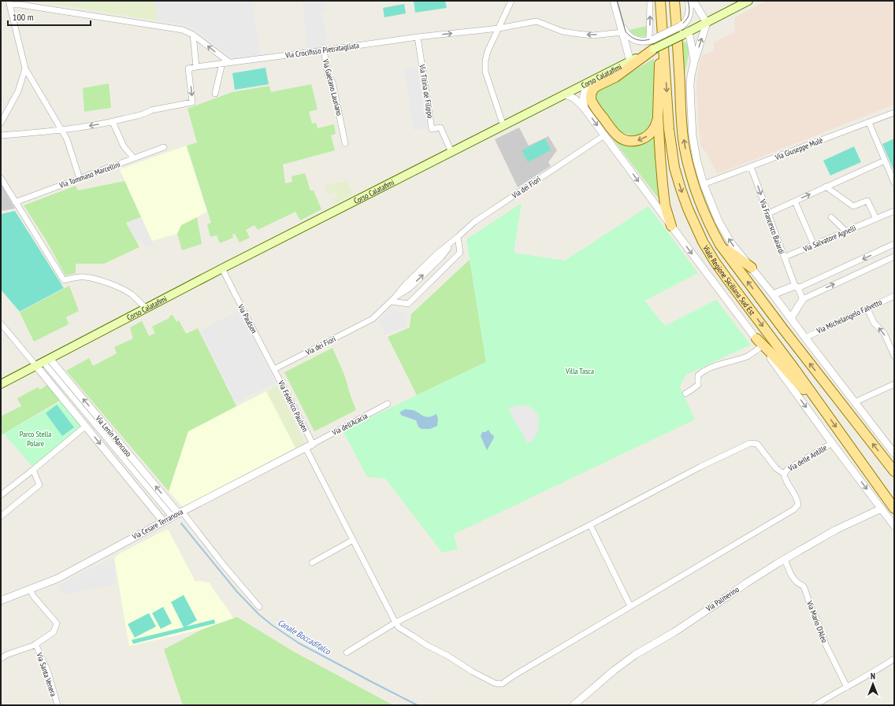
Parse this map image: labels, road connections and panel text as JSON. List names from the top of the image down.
{
  "streets": {
    "main road": ["Corso Calatafimi", "Viale Regione Siciliana Sud Est"],
    "street": [
      "Via Crocifisso Pietratagliata",
      "Via Gaetano Lauriano",
      "Via Titina de Filippo",
      "Via Giuseppe Mulè",
      "Via Tommaso Marcellini",
      "Via dei Fiori",
      "Via Francesco Baiardi",
      "Via Salvatore Agnelli",
      "Via Michelangelo Falvetto",
      "Via Paulsen",
      "Via Federico Paulsen",
      "Via dell'Acacia",
      "Via Lenin Mancuso",
      "Via delle Antille",
      "Via Cesare Terranova",
      "Via Palmerino",
      "Via Mario D'Aleo",
      "Via Santa Venera"
    ]
  },
  "crossings": [
    ["Via Crocifisso Pietratagliata", "Via Gaetano Lauriano"],
    ["Via Crocifisso Pietratagliata", "Via Titina de Filippo"],
    ["Corso Calatafimi", "Via Titina de Filippo"],
    ["Corso Calatafimi", "Viale Regione Siciliana Sud Est"],
    ["Corso Calatafimi", "Via Paulsen"],
    ["Corso Calatafimi", "Via Lenin Mancuso"],
    ["Via Giuseppe Mulè", "Via Francesco Baiardi"],
    ["Via dei Fiori", "Viale Regione Siciliana Sud Est"],
    ["Via dei Fiori", "Via Paulsen"],
    ["Via dei Fiori", "Via Federico Paulsen"],
    ["Via Francesco Baiardi", "Via Salvatore Agnelli"],
    ["Viale Regione Siciliana Sud Est", "Via delle Antille"],
    ["Viale Regione Siciliana Sud Est", "Via Palmerino"],
    ["Via Paulsen", "Via Federico Paulsen"],
    ["Via Federico Paulsen", "Via dell'Acacia"],
    ["Via Federico Paulsen", "Via Cesare Terranova"],
    ["Via dell'Acacia", "Via Cesare Terranova"],
    ["Via Lenin Mancuso", "Via Cesare Terranova"],
    ["Via Cesare Terranova", "Via Santa Venera"],
    ["Via Palmerino", "Via Mario D'Aleo"]
  ],
  "water": ["Canale Boccadifalco"],
  "parks": ["Villa Tasca", "Parco Stella Polare"],
  "scale_bar": "100 m",
  "north": "top"
}
